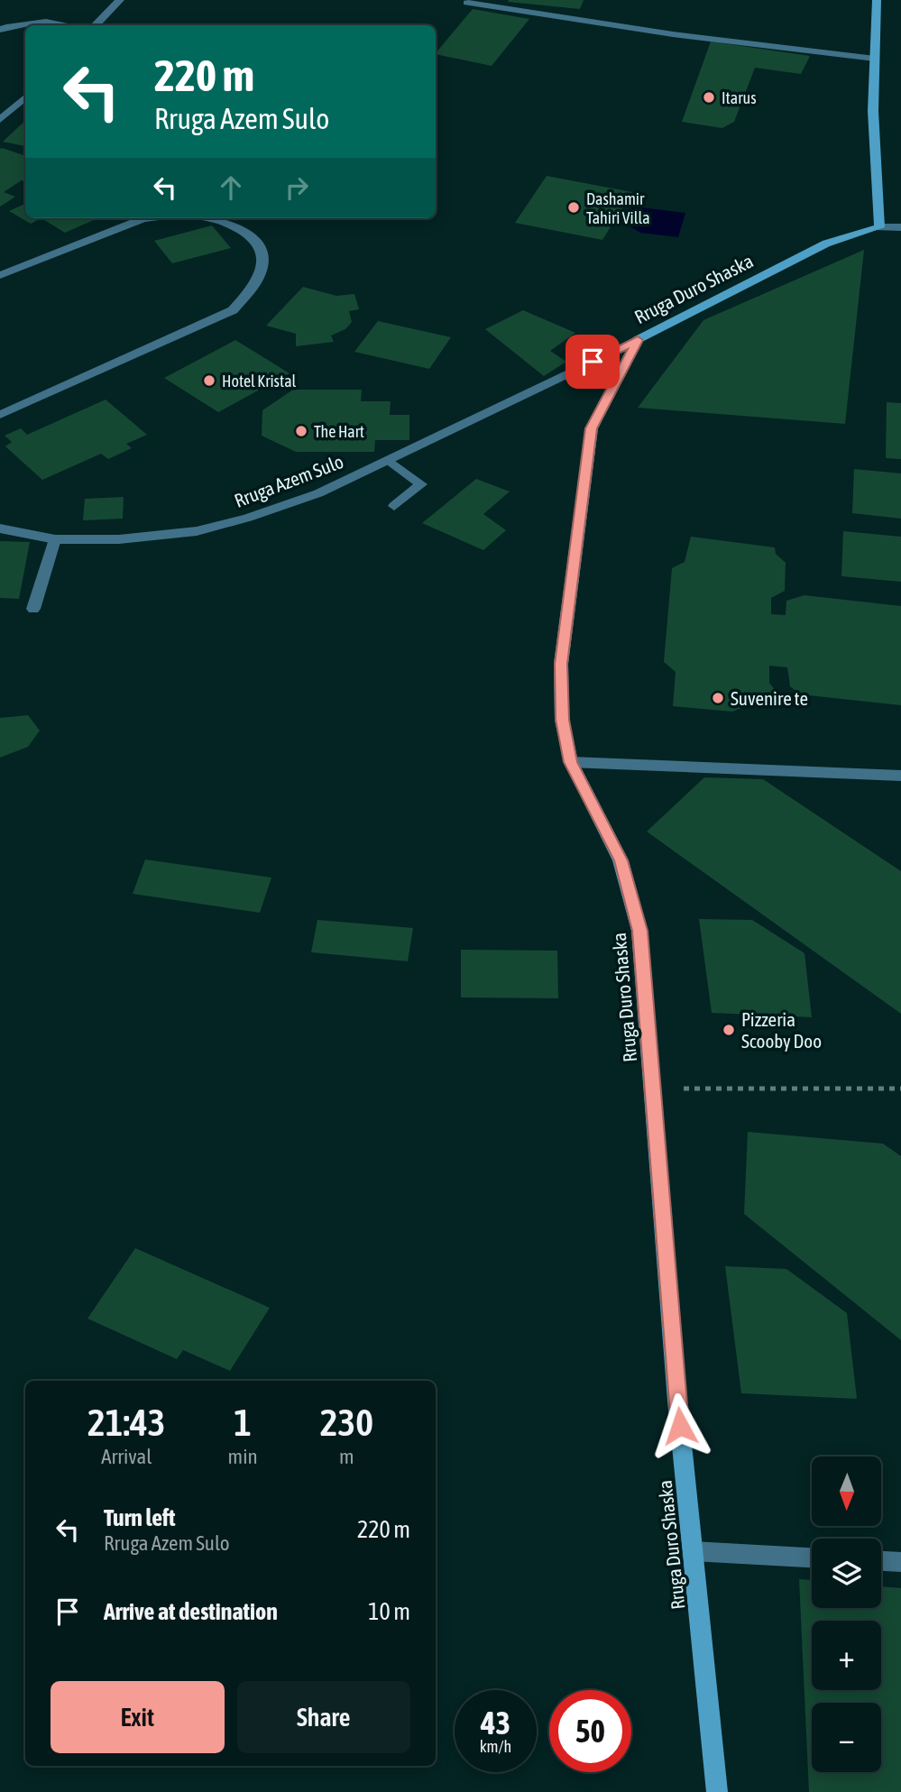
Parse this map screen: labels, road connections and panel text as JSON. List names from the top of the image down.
{
  "streets": {
    "main road": ["Rruga Duro Shaska"],
    "street": ["Rruga Azem Sulo"]
  },
  "crossings": [
    ["Rruga Duro Shaska", "Rruga Azem Sulo"]
  ],
  "places": [
    "Itarus",
    "Dashamir Tahiri Villa",
    "Hotel Kristal",
    "The Hart",
    "Suvenire te",
    "Pizzeria Scooby Doo"
  ],
  "north": "bottom",
  "page": {
    "turn": ["220 m", "Rruga Azem Sulo"],
    "eta": [
      "21:43",
      "Arrival",
      "1",
      "min",
      "230",
      "m"
    ],
    "map_buttons": ["+", "−"],
    "list": [
      {
        "name": "Turn left",
        "note": "Rruga Azem Sulo",
        "value": "220 m"
      },
      {
        "name": "Arrive at destination",
        "value": "10 m"
      }
    ],
    "buttons": ["Exit", "Share"],
    "speed": "43 km/h",
    "limit": "50"
  }
}
